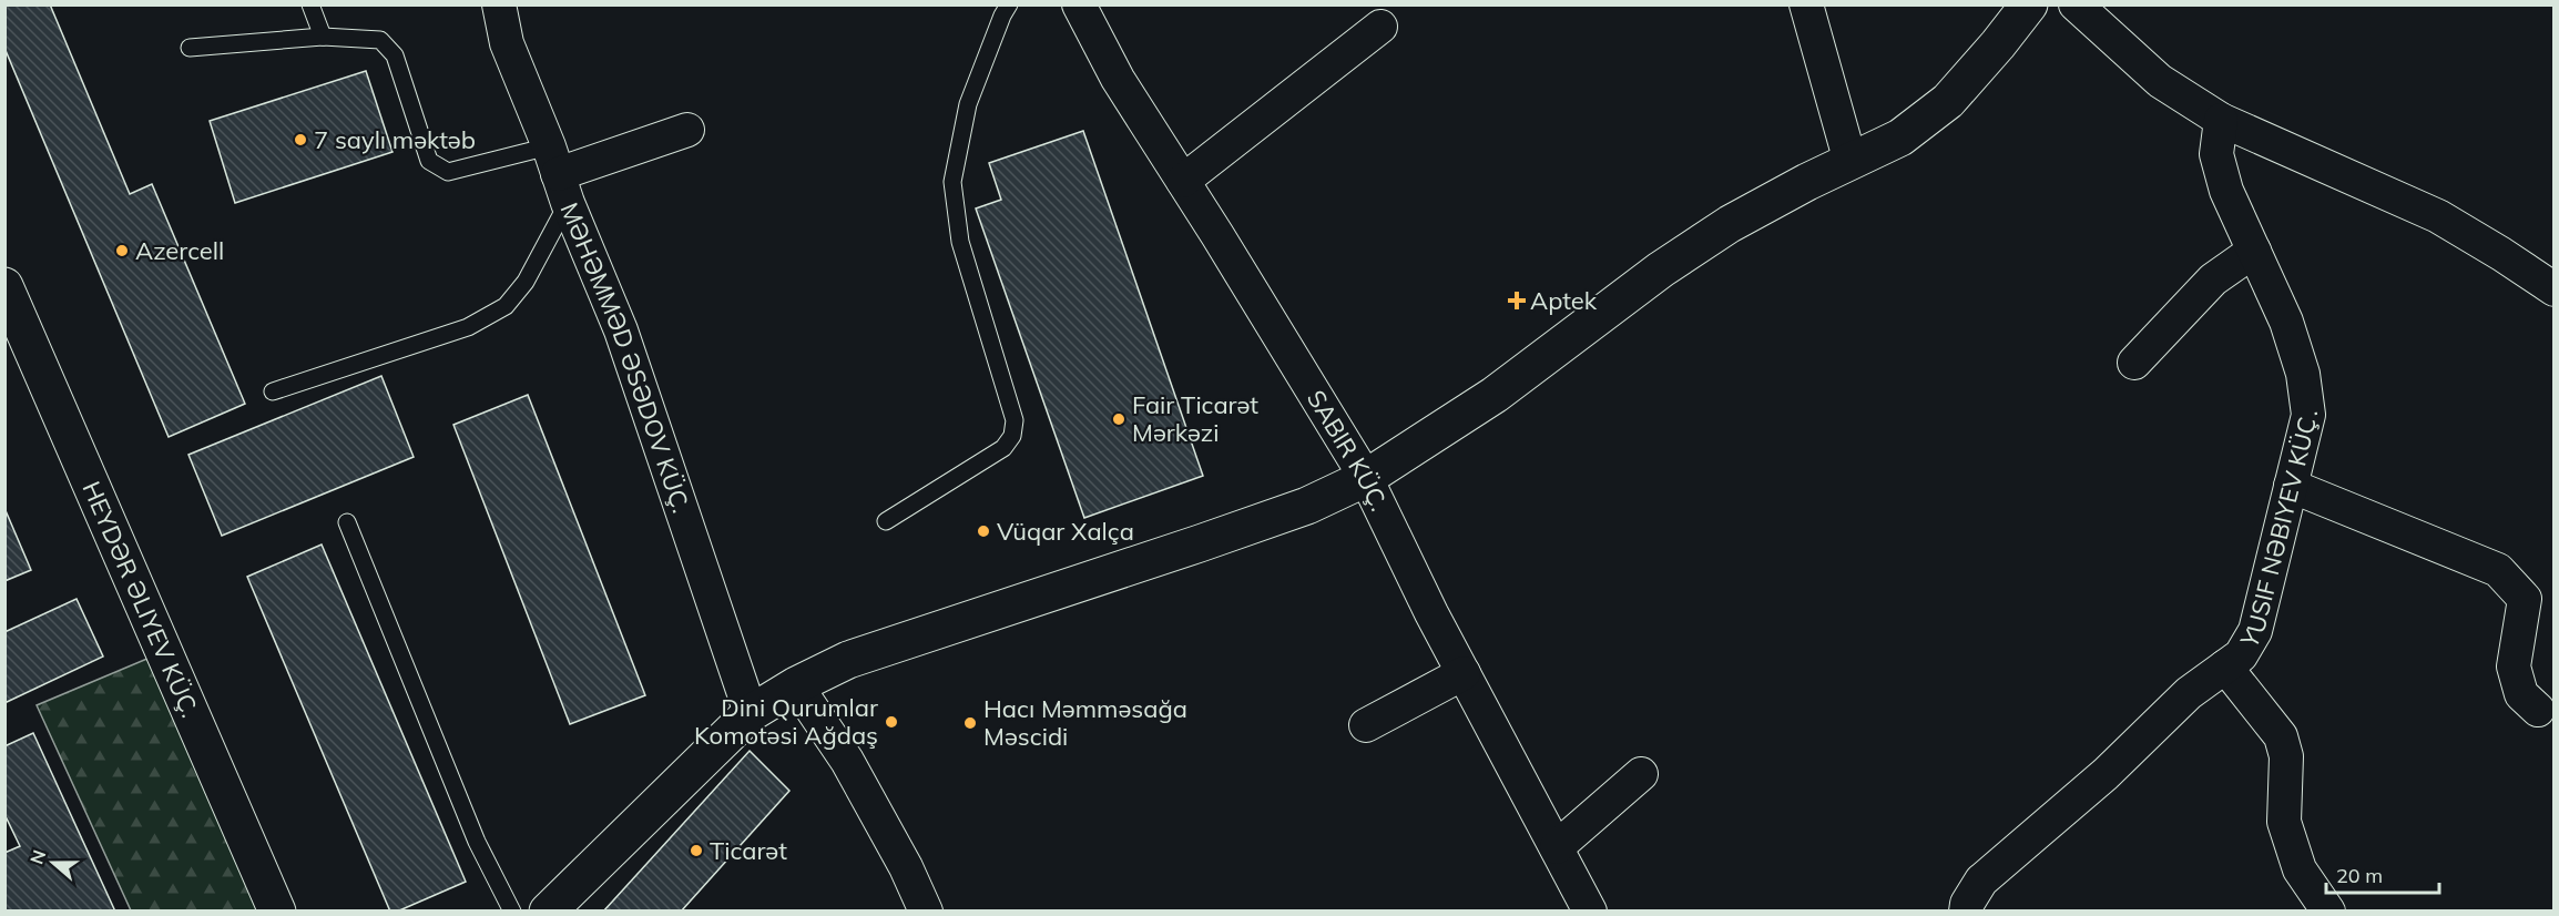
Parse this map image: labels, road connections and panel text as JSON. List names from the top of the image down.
{
  "streets": {
    "street": [
      "MƏHƏMMƏD ƏSƏDOV KÜÇ.",
      "SABIR KÜÇ.",
      "YUSIF NƏBIYEV KÜÇ.",
      "HEYDƏR ƏLIYEV KÜÇ."
    ]
  },
  "places": {
    "other": [
      "7 saylı məktəb",
      "Azercell",
      "Fair Ticarət Mərkəzi",
      "Vüqar Xalça",
      "Dini Qurumlar Komotəsi Ağdaş",
      "Hacı Məmməsağa Məscidi",
      "Ticarət"
    ],
    "health": ["Aptek"]
  },
  "scale_bar": "20 m",
  "north": "left"
}
